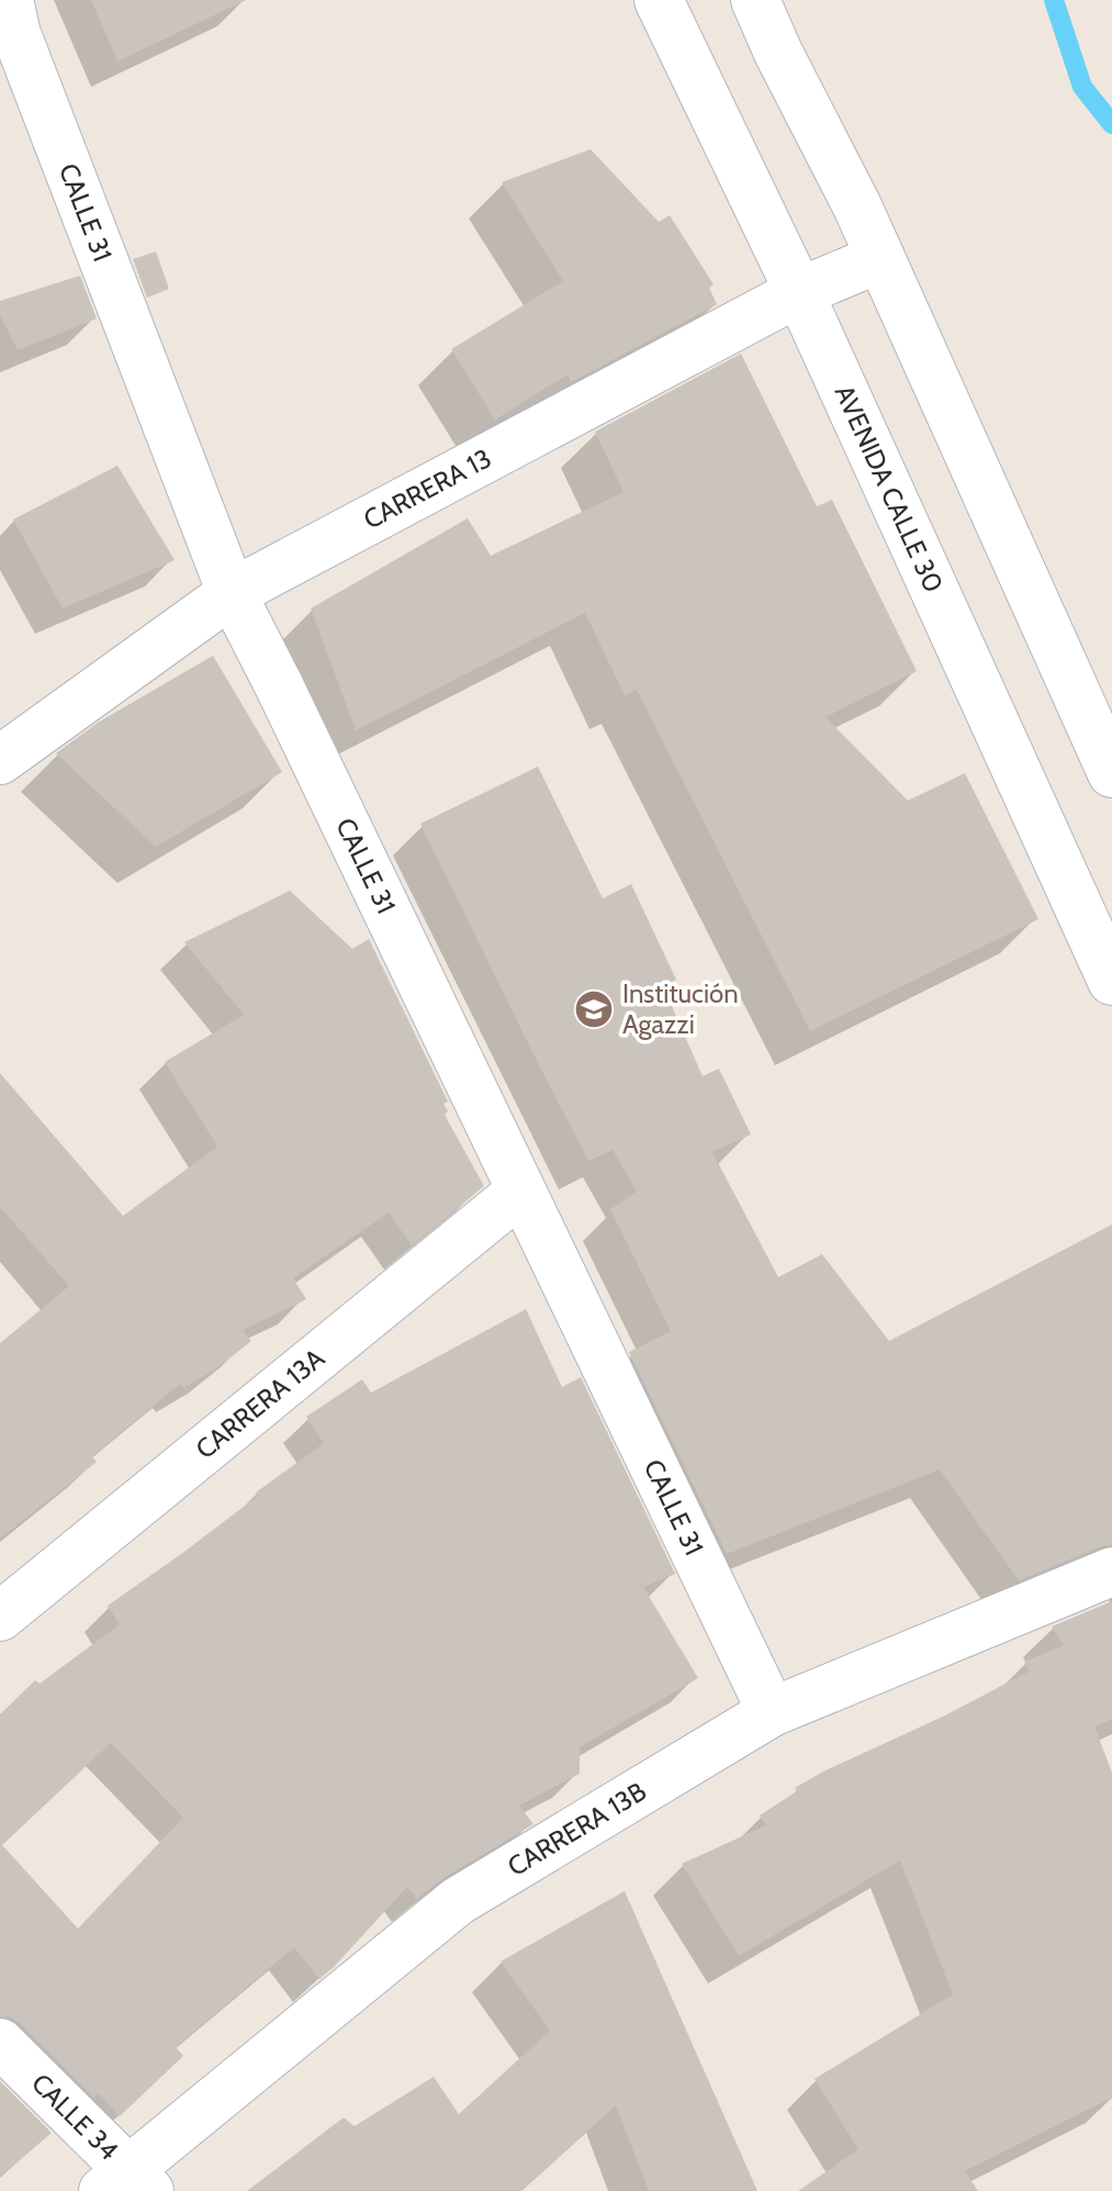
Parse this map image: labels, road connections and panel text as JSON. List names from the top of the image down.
{
  "streets": {
    "street": [
      "CALLE 31",
      "CARRERA 13",
      "AVENIDA CALLE 30",
      "CARRERA 13A",
      "CARRERA 13B",
      "CALLE 34"
    ]
  },
  "crossings": [
    ["CALLE 31", "CARRERA 13"],
    ["CALLE 31", "CARRERA 13A"],
    ["CALLE 31", "CARRERA 13B"],
    ["CARRERA 13", "AVENIDA CALLE 30"],
    ["CARRERA 13B", "CALLE 34"]
  ],
  "places": {
    "school or university": ["Institución Agazzi"]
  }
}
